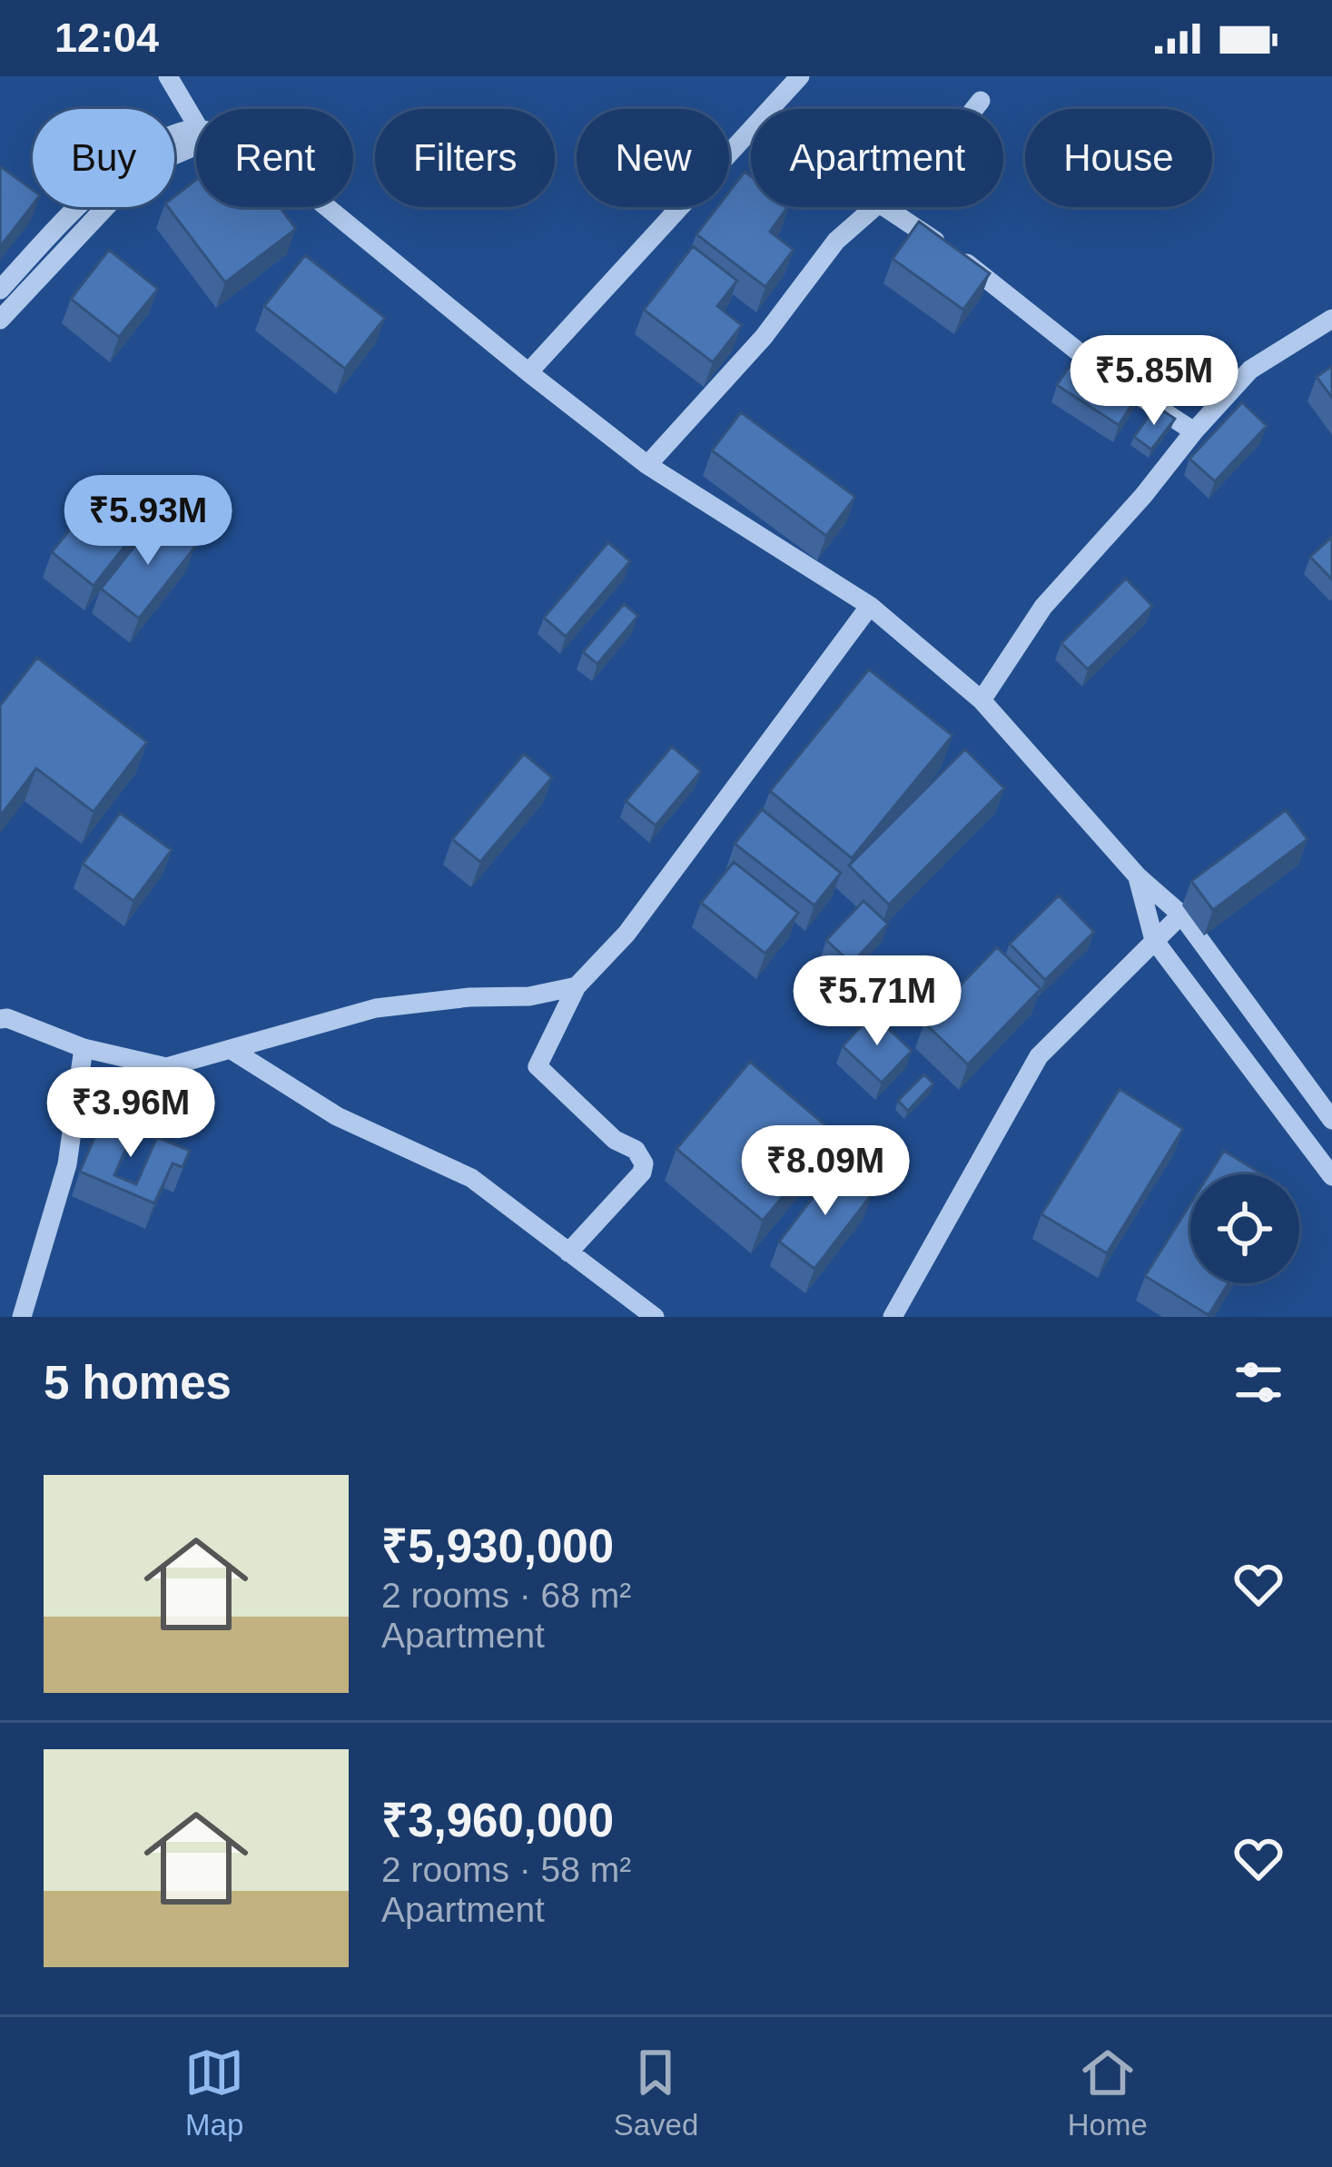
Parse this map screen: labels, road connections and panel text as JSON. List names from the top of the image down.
{
  "page": {
    "status": "12:04",
    "chip": [
      "Buy",
      "Rent",
      "Filters",
      "New",
      "Apartment",
      "House"
    ],
    "price": [
      "₹5.85M",
      "₹5.93M",
      "₹5.71M",
      "₹3.96M",
      "₹8.09M"
    ],
    "heading": "5 homes",
    "list": [
      {
        "name": "₹5,930,000",
        "note": "2 rooms · 68 m² · Apartment"
      },
      {
        "name": "₹3,960,000",
        "note": "2 rooms · 58 m² · Apartment"
      }
    ],
    "tabs": ["Map", "Saved", "Home"]
  }
}
